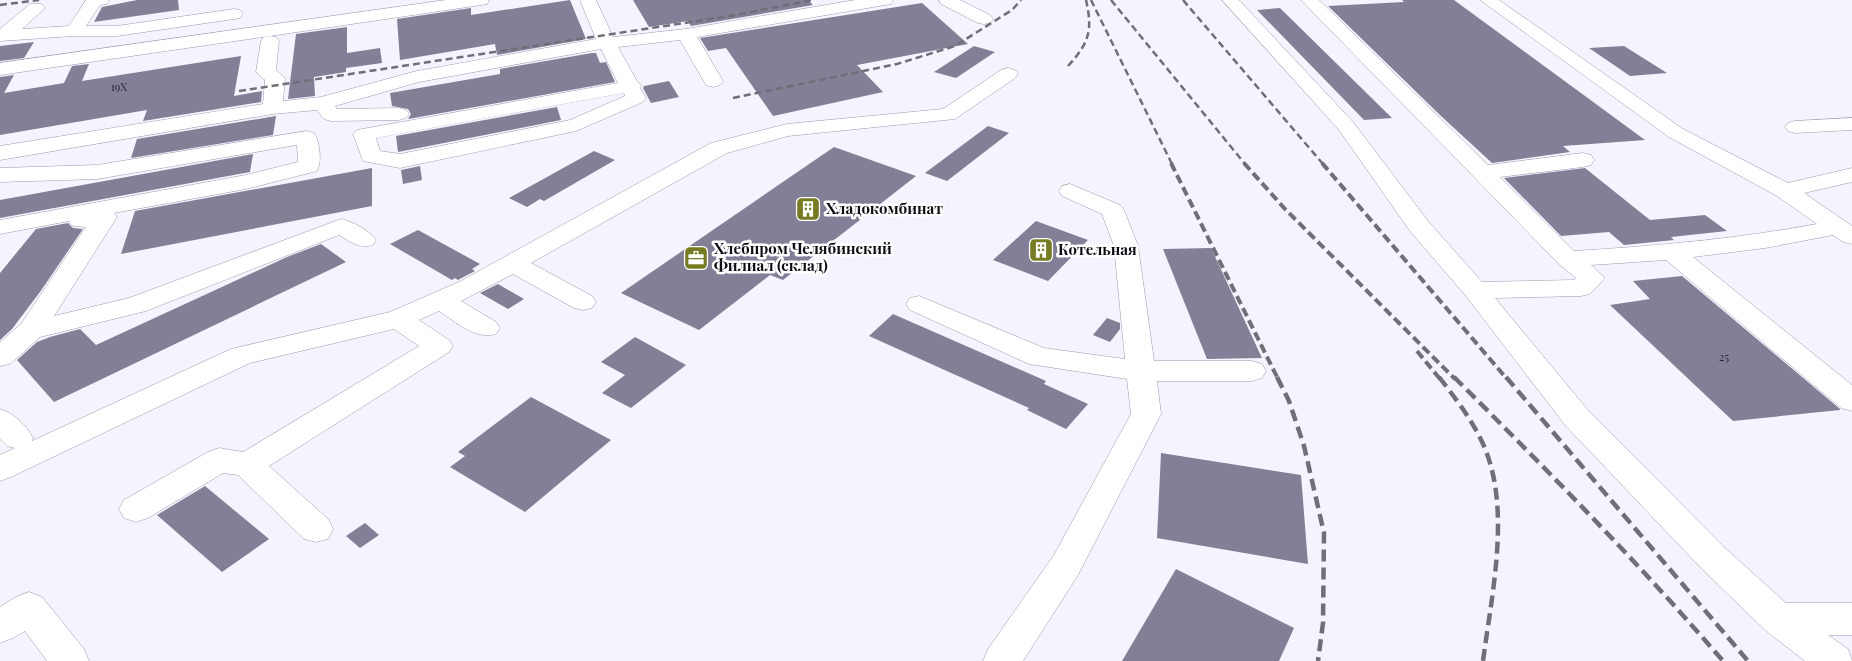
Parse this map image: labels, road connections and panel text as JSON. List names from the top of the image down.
{
  "places": {
    "building": ["Хладокомбинат", "Котельная"],
    "office": ["Хлебпром Челябинский Филиал (склад)"]
  },
  "house_numbers": ["19Х", "25"]
}
